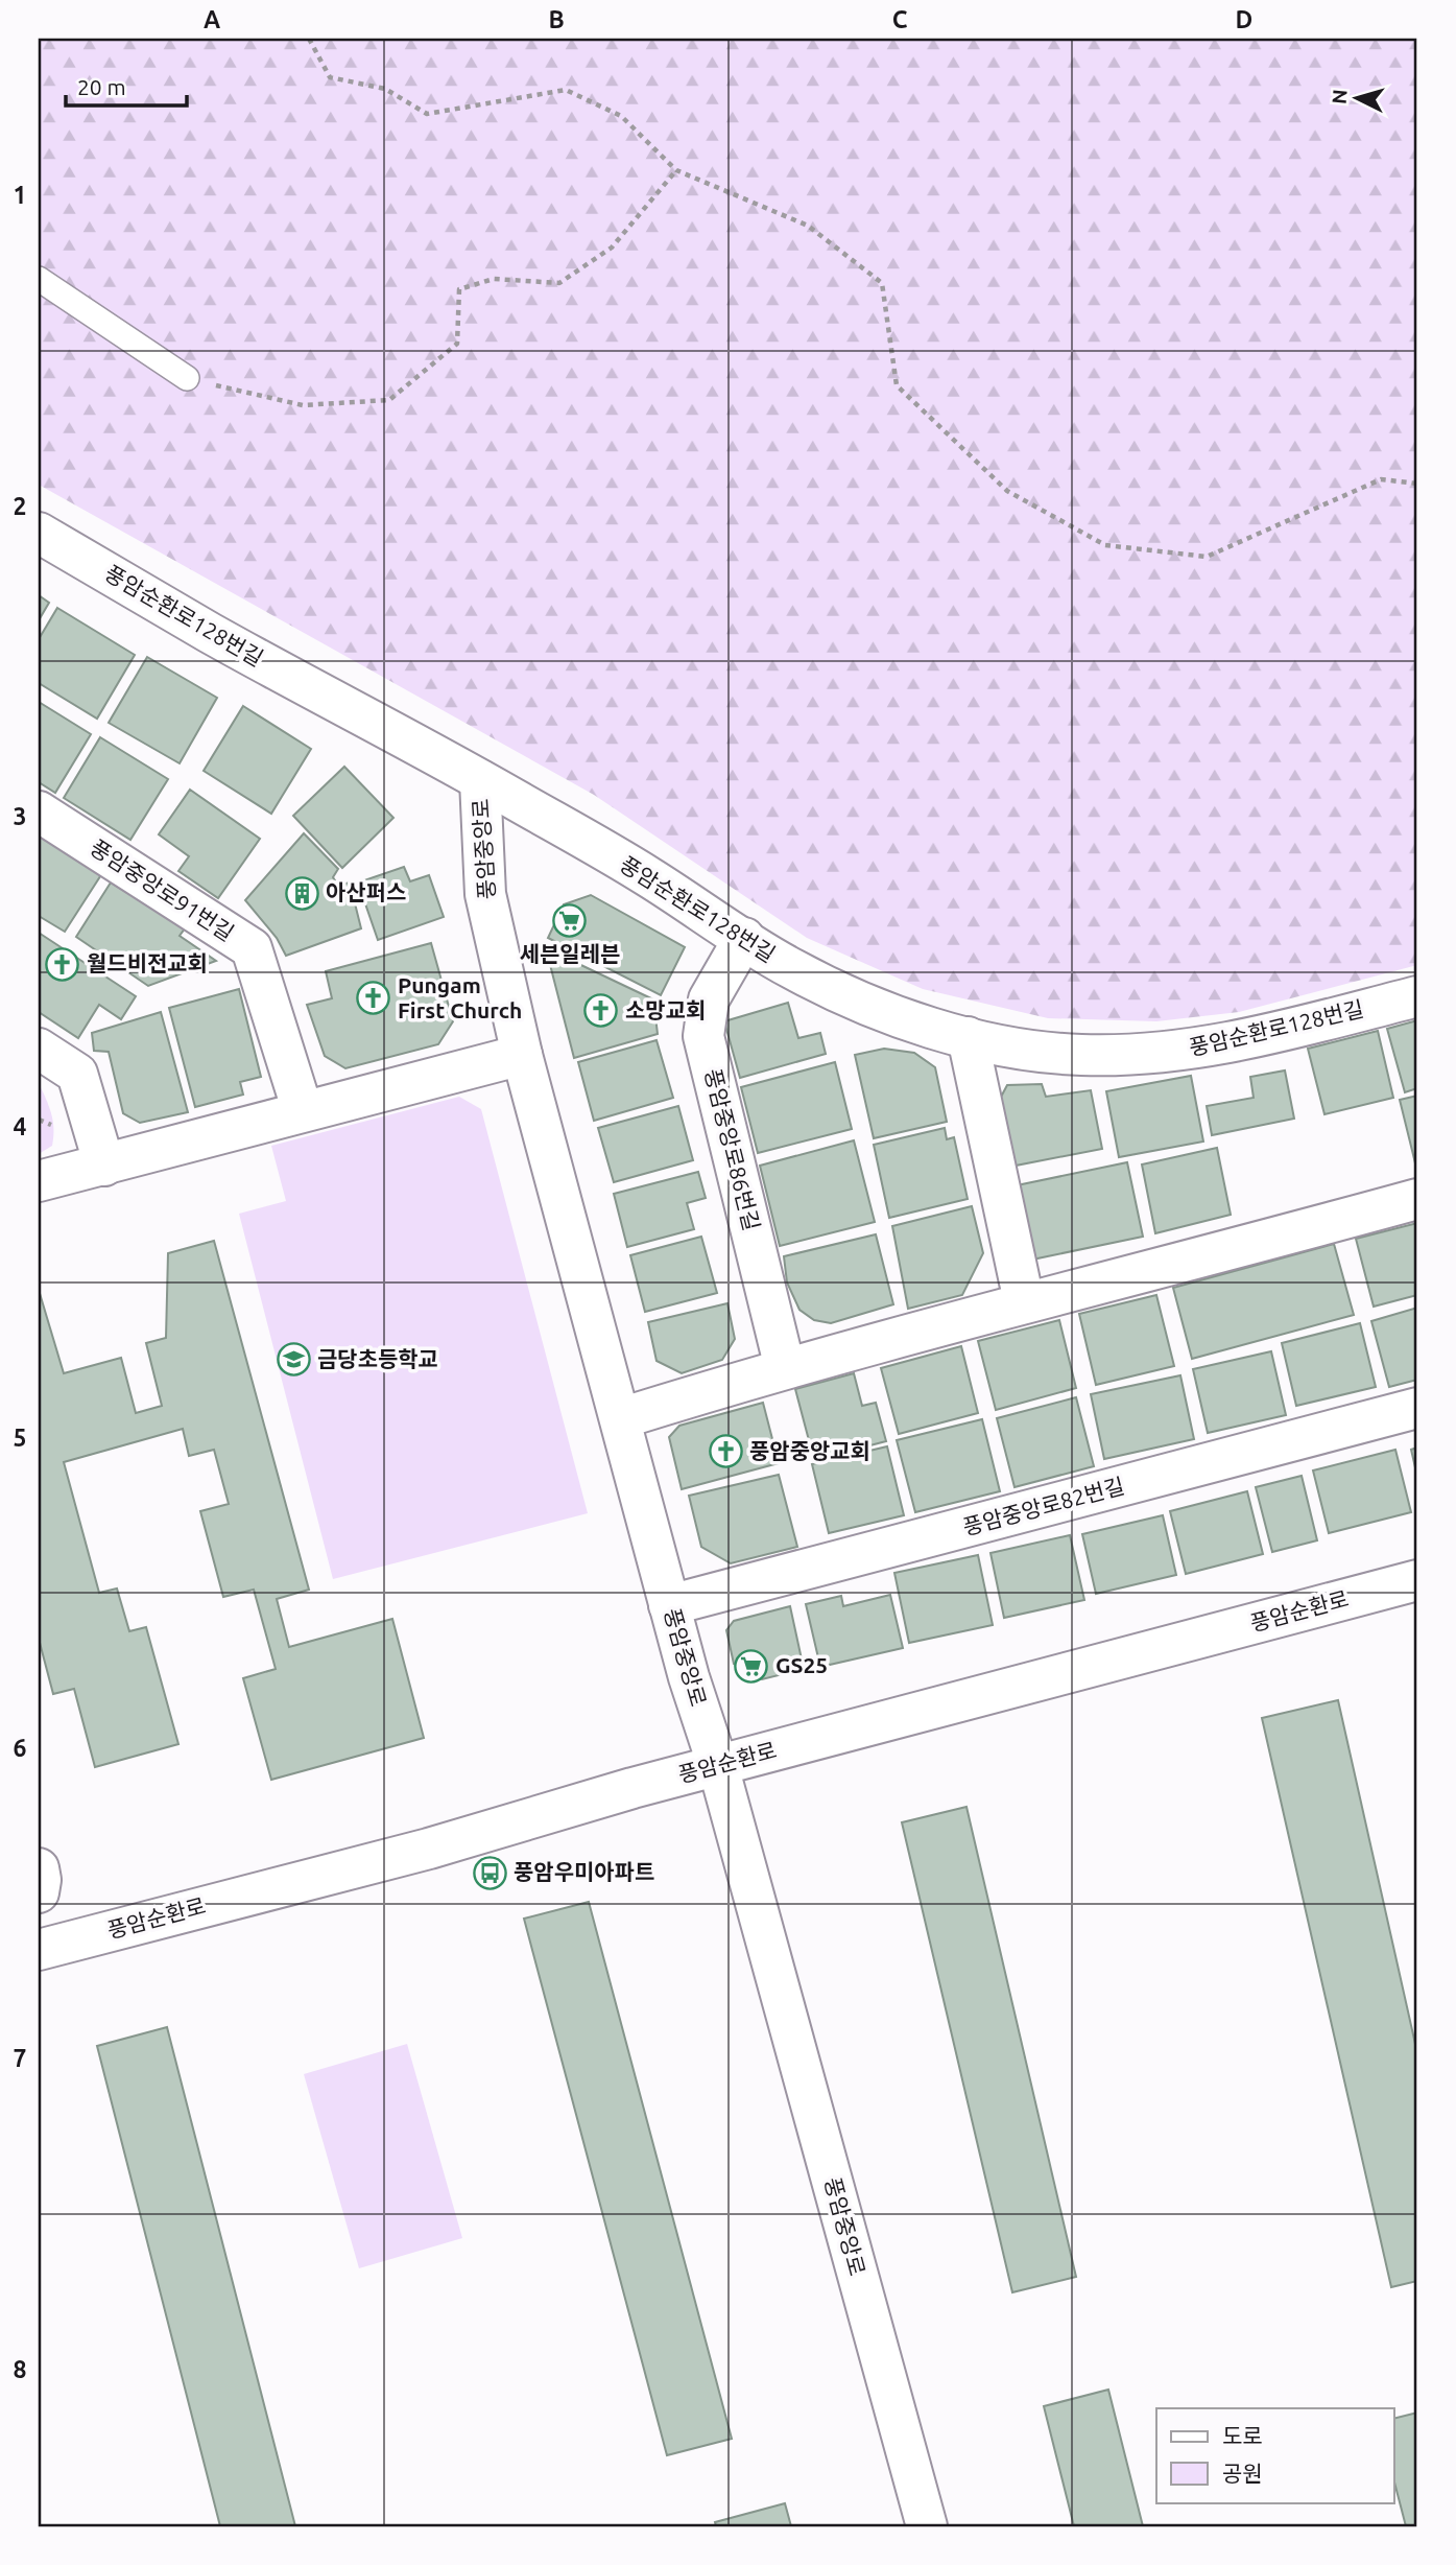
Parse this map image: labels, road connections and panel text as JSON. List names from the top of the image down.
{
  "streets": {
    "street": [
      "풍암순환로128번길",
      "풍암중앙로",
      "풍암중앙로91번길",
      "풍암중앙로86번길",
      "풍암중앙로82번길",
      "풍암순환로"
    ]
  },
  "crossings": [
    ["풍암순환로128번길", "풍암중앙로"],
    ["풍암순환로128번길", "풍암중앙로86번길"],
    ["풍암중앙로", "풍암중앙로82번길"],
    ["풍암중앙로", "풍암순환로"]
  ],
  "places": {
    "building": ["아산퍼스"],
    "supermarket": ["세븐일레븐", "GS25"],
    "church": [
      "월드비전교회",
      "Pungam First Church",
      "소망교회",
      "풍암중앙교회"
    ],
    "school or university": ["금당초등학교"],
    "bus stop": ["풍암우미아파트"]
  },
  "legend": ["도로", "공원"],
  "scale_bar": "20 m",
  "north": "left",
  "grid": {
    "columns": [
      "A",
      "B",
      "C",
      "D"
    ],
    "rows": [
      "1",
      "2",
      "3",
      "4",
      "5",
      "6",
      "7",
      "8"
    ]
  }
}
